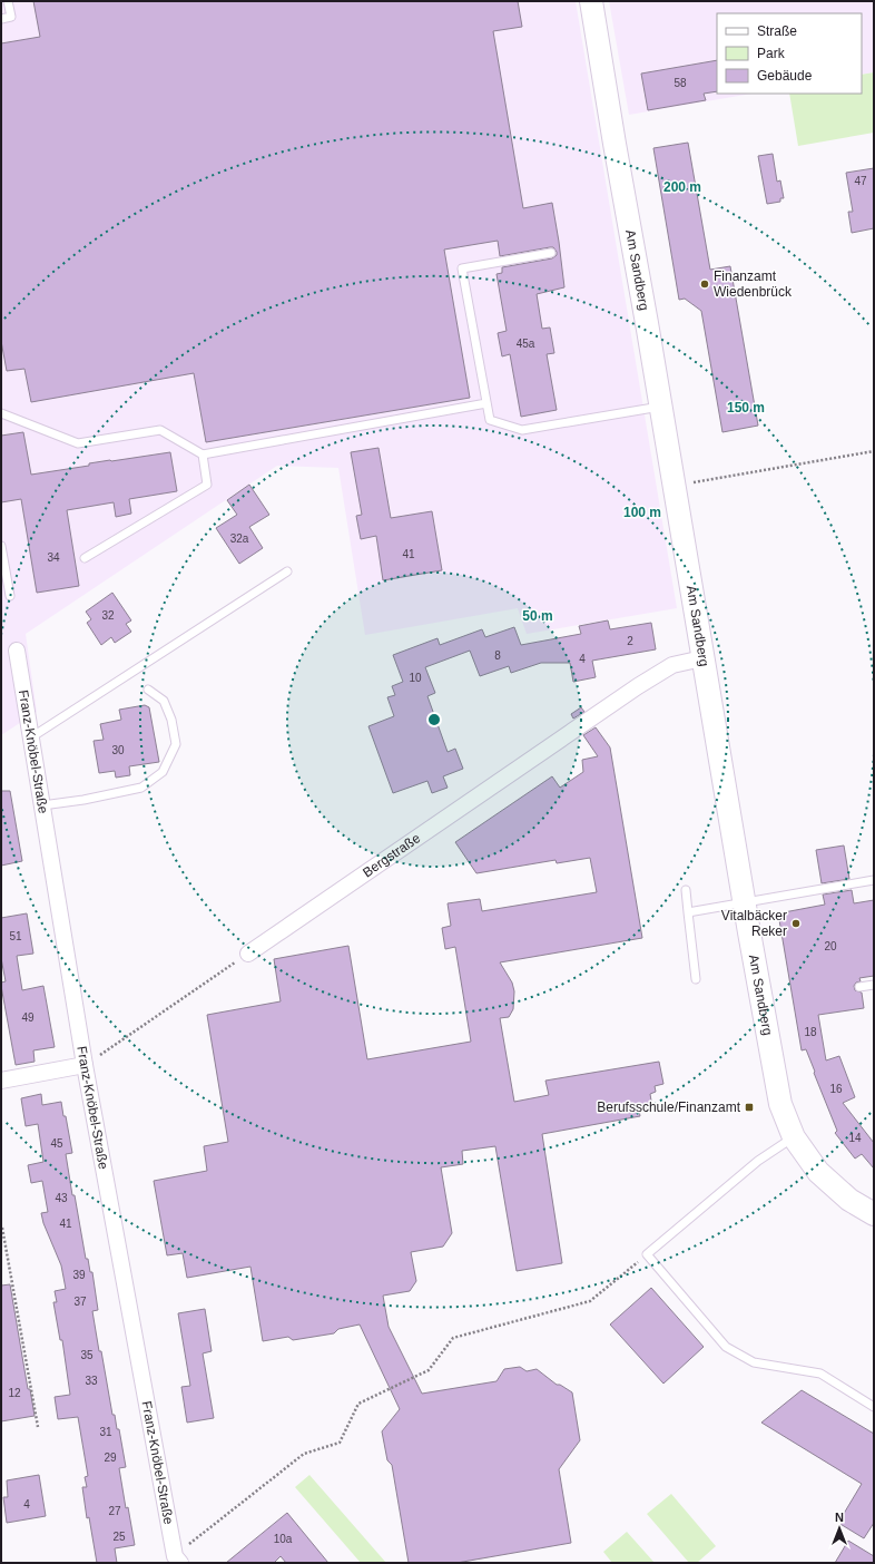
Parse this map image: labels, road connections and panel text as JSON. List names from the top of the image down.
{
  "streets": {
    "main road": ["Am Sandberg"],
    "street": ["Franz-Knöbel-Straße", "Bergstraße"]
  },
  "crossings": [
    ["Am Sandberg", "Bergstraße"]
  ],
  "places": {
    "other": ["Finanzamt Wiedenbrück", "Vitalbäcker Reker"],
    "transit": ["Berufsschule/Finanzamt"]
  },
  "house_numbers": [
    "58",
    "47",
    "45a",
    "32a",
    "41",
    "34",
    "32",
    "2",
    "8",
    "4",
    "10",
    "30",
    "51",
    "20",
    "49",
    "18",
    "16",
    "14",
    "45",
    "43",
    "41",
    "39",
    "37",
    "35",
    "33",
    "12",
    "31",
    "29",
    "4",
    "27",
    "25",
    "10a"
  ],
  "legend": ["Straße", "Park", "Gebäude"],
  "north": "top",
  "rings": [
    "200 m",
    "150 m",
    "100 m",
    "50 m"
  ]
}
